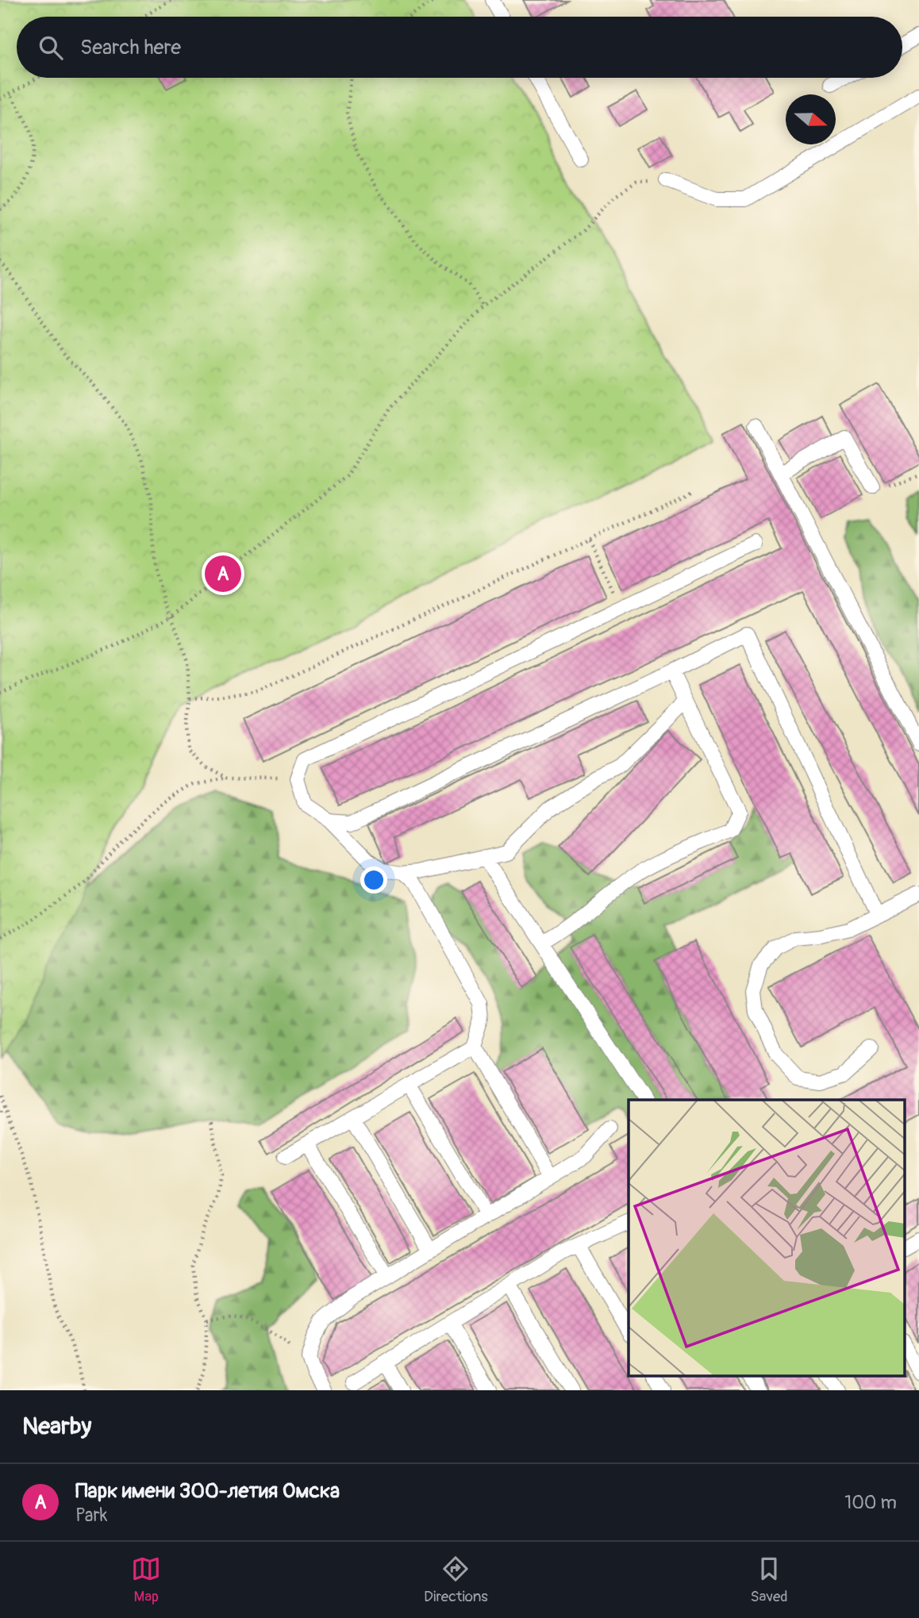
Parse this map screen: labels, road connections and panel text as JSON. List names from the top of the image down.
{
  "north": "right",
  "page": {
    "search": "Search here",
    "pins": "A",
    "heading": "Nearby",
    "list": [
      {
        "mark": "A",
        "name": "Парк имени 300-летия Омска",
        "note": "Park",
        "value": "100 m"
      }
    ],
    "nav": ["Map", "Directions", "Saved"]
  }
}
